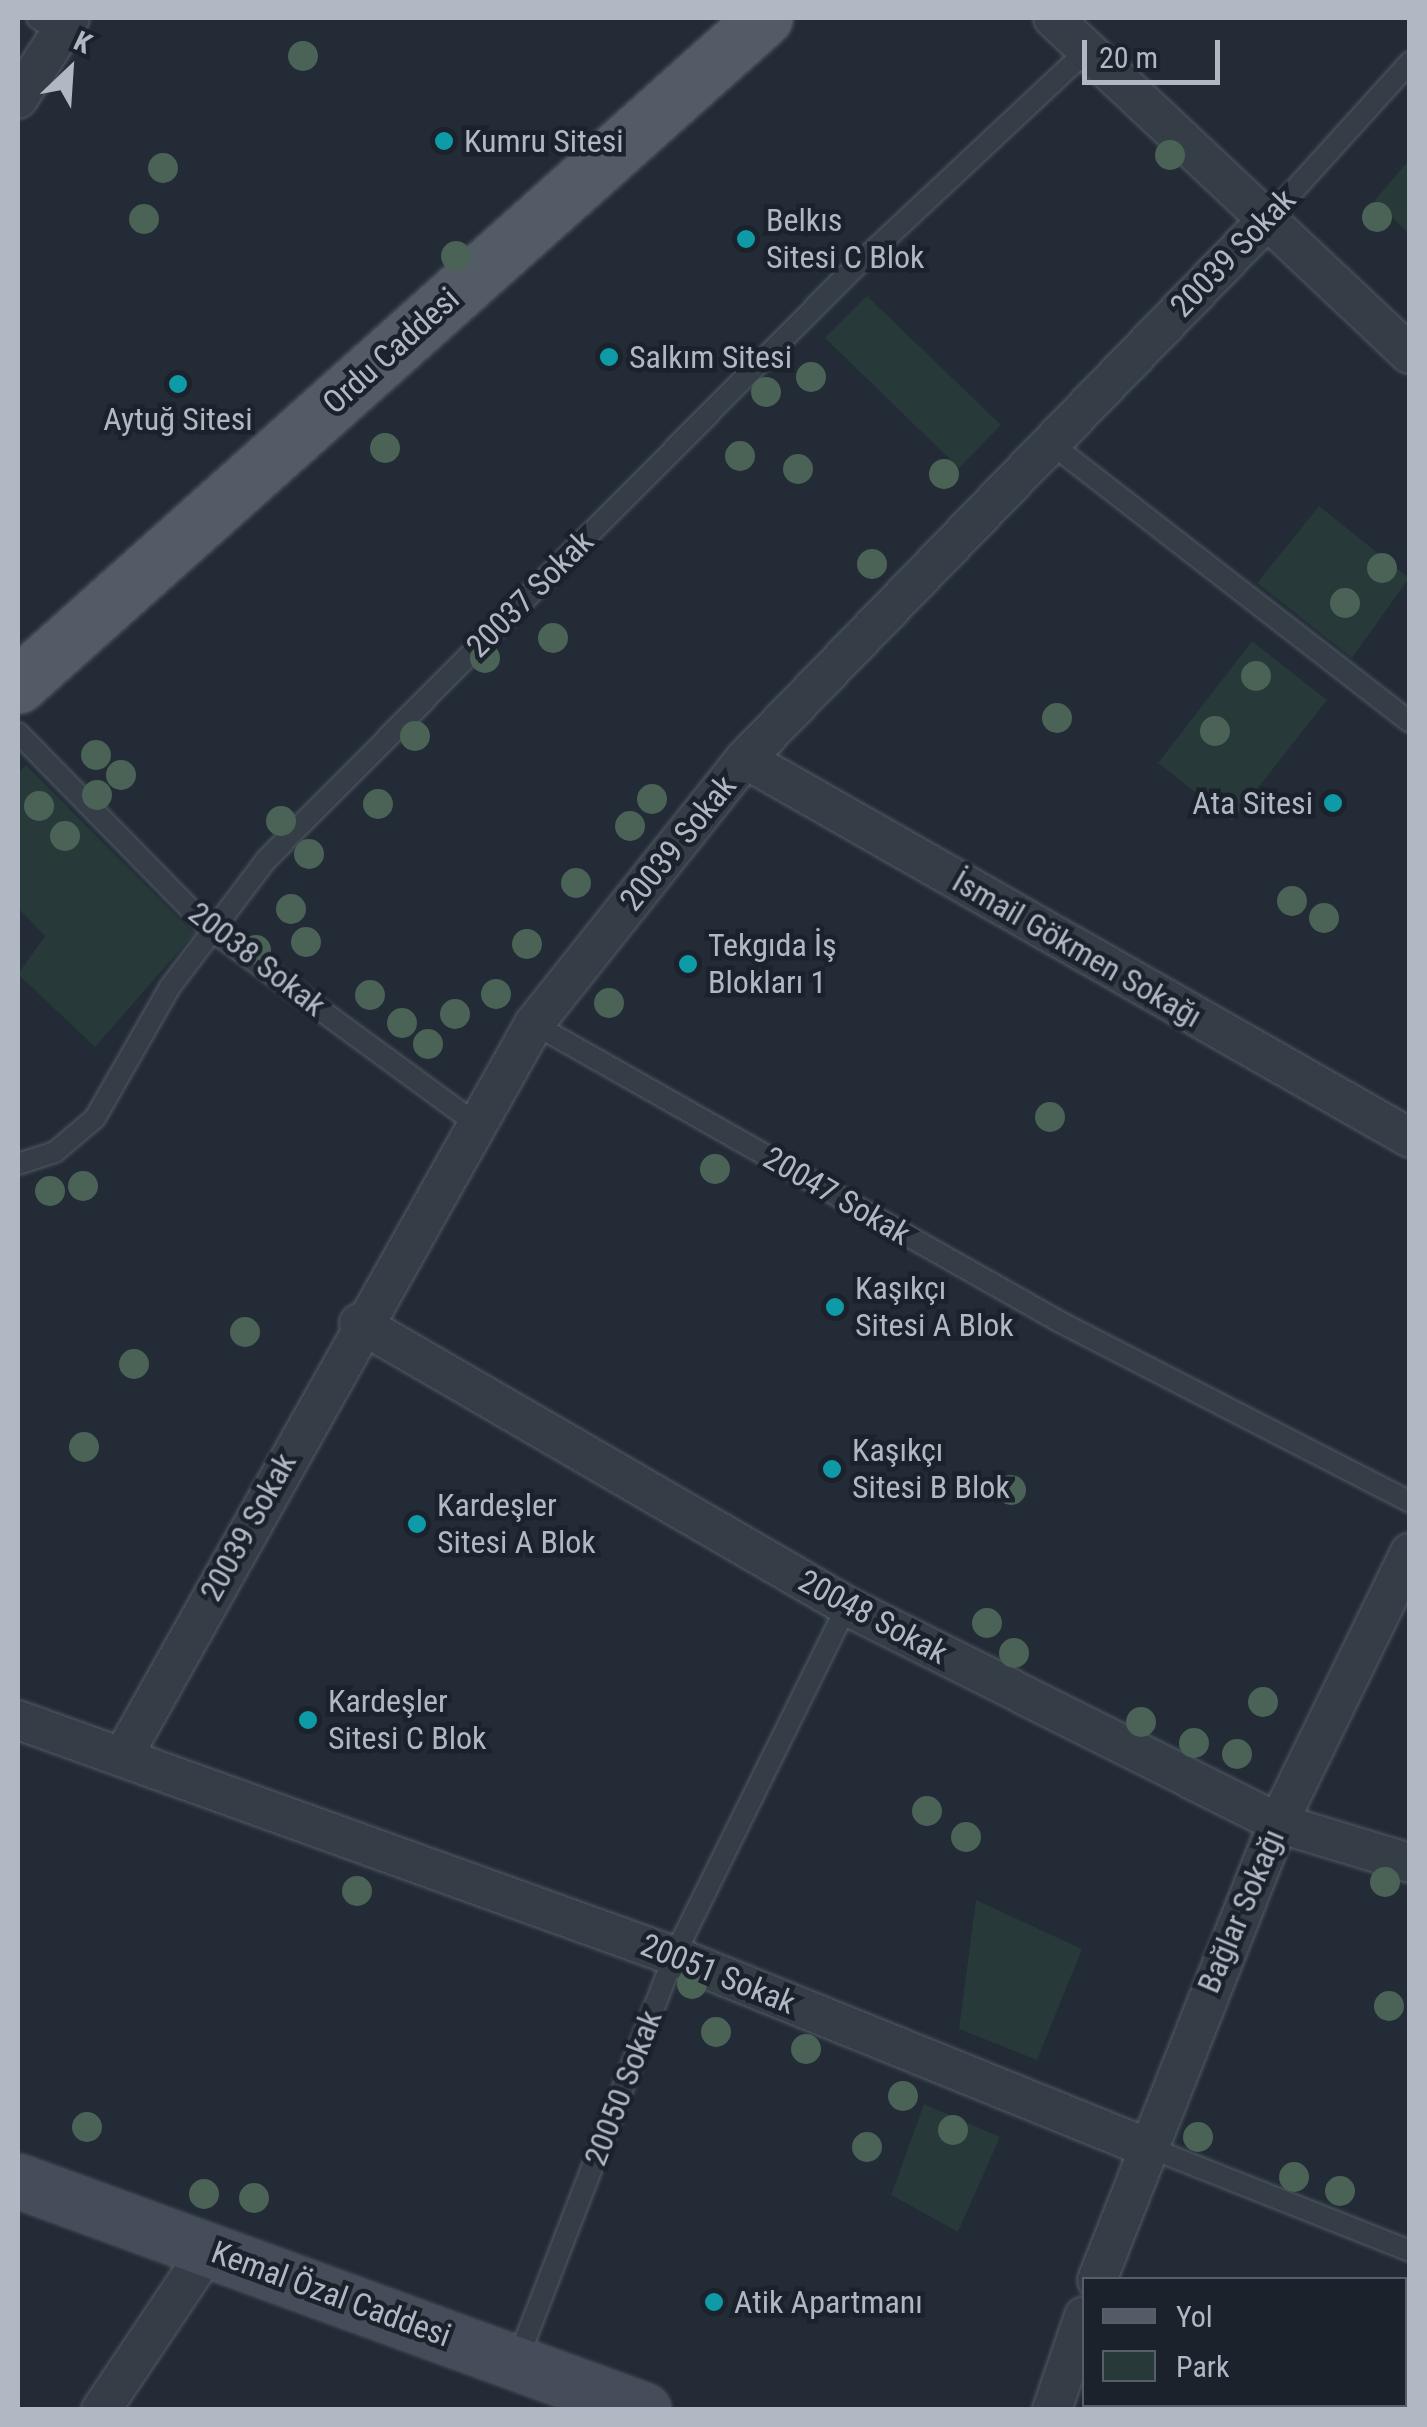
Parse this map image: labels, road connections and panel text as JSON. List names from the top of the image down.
{
  "streets": {
    "main road": ["Ordu Caddesi", "Kemal Özal Caddesi"],
    "street": [
      "20039 Sokak",
      "İsmail Gökmen Sokağı",
      "20048 Sokak",
      "Bağlar Sokağı",
      "20051 Sokak"
    ],
    "lane": [
      "20037 Sokak",
      "20038 Sokak",
      "20047 Sokak",
      "20050 Sokak"
    ]
  },
  "crossings": [
    ["20039 Sokak", "İsmail Gökmen Sokağı"],
    ["20039 Sokak", "20038 Sokak"],
    ["20039 Sokak", "20047 Sokak"],
    ["20039 Sokak", "20048 Sokak"],
    ["20039 Sokak", "20051 Sokak"],
    ["20037 Sokak", "20038 Sokak"],
    ["20048 Sokak", "Bağlar Sokağı"],
    ["20048 Sokak", "20050 Sokak"],
    ["Bağlar Sokağı", "20051 Sokak"],
    ["20051 Sokak", "20050 Sokak"],
    ["20050 Sokak", "Kemal Özal Caddesi"]
  ],
  "places": [
    "Kumru Sitesi",
    "Belkıs Sitesi C Blok",
    "Salkım Sitesi",
    "Aytuğ Sitesi",
    "Ata Sitesi",
    "Tekgıda İş Blokları 1",
    "Kaşıkçı Sitesi A Blok",
    "Kaşıkçı Sitesi B Blok",
    "Kardeşler Sitesi A Blok",
    "Kardeşler Sitesi C Blok",
    "Atik Apartmanı"
  ],
  "legend": ["Yol", "Park"],
  "scale_bar": "20 m",
  "north": "top right"
}
